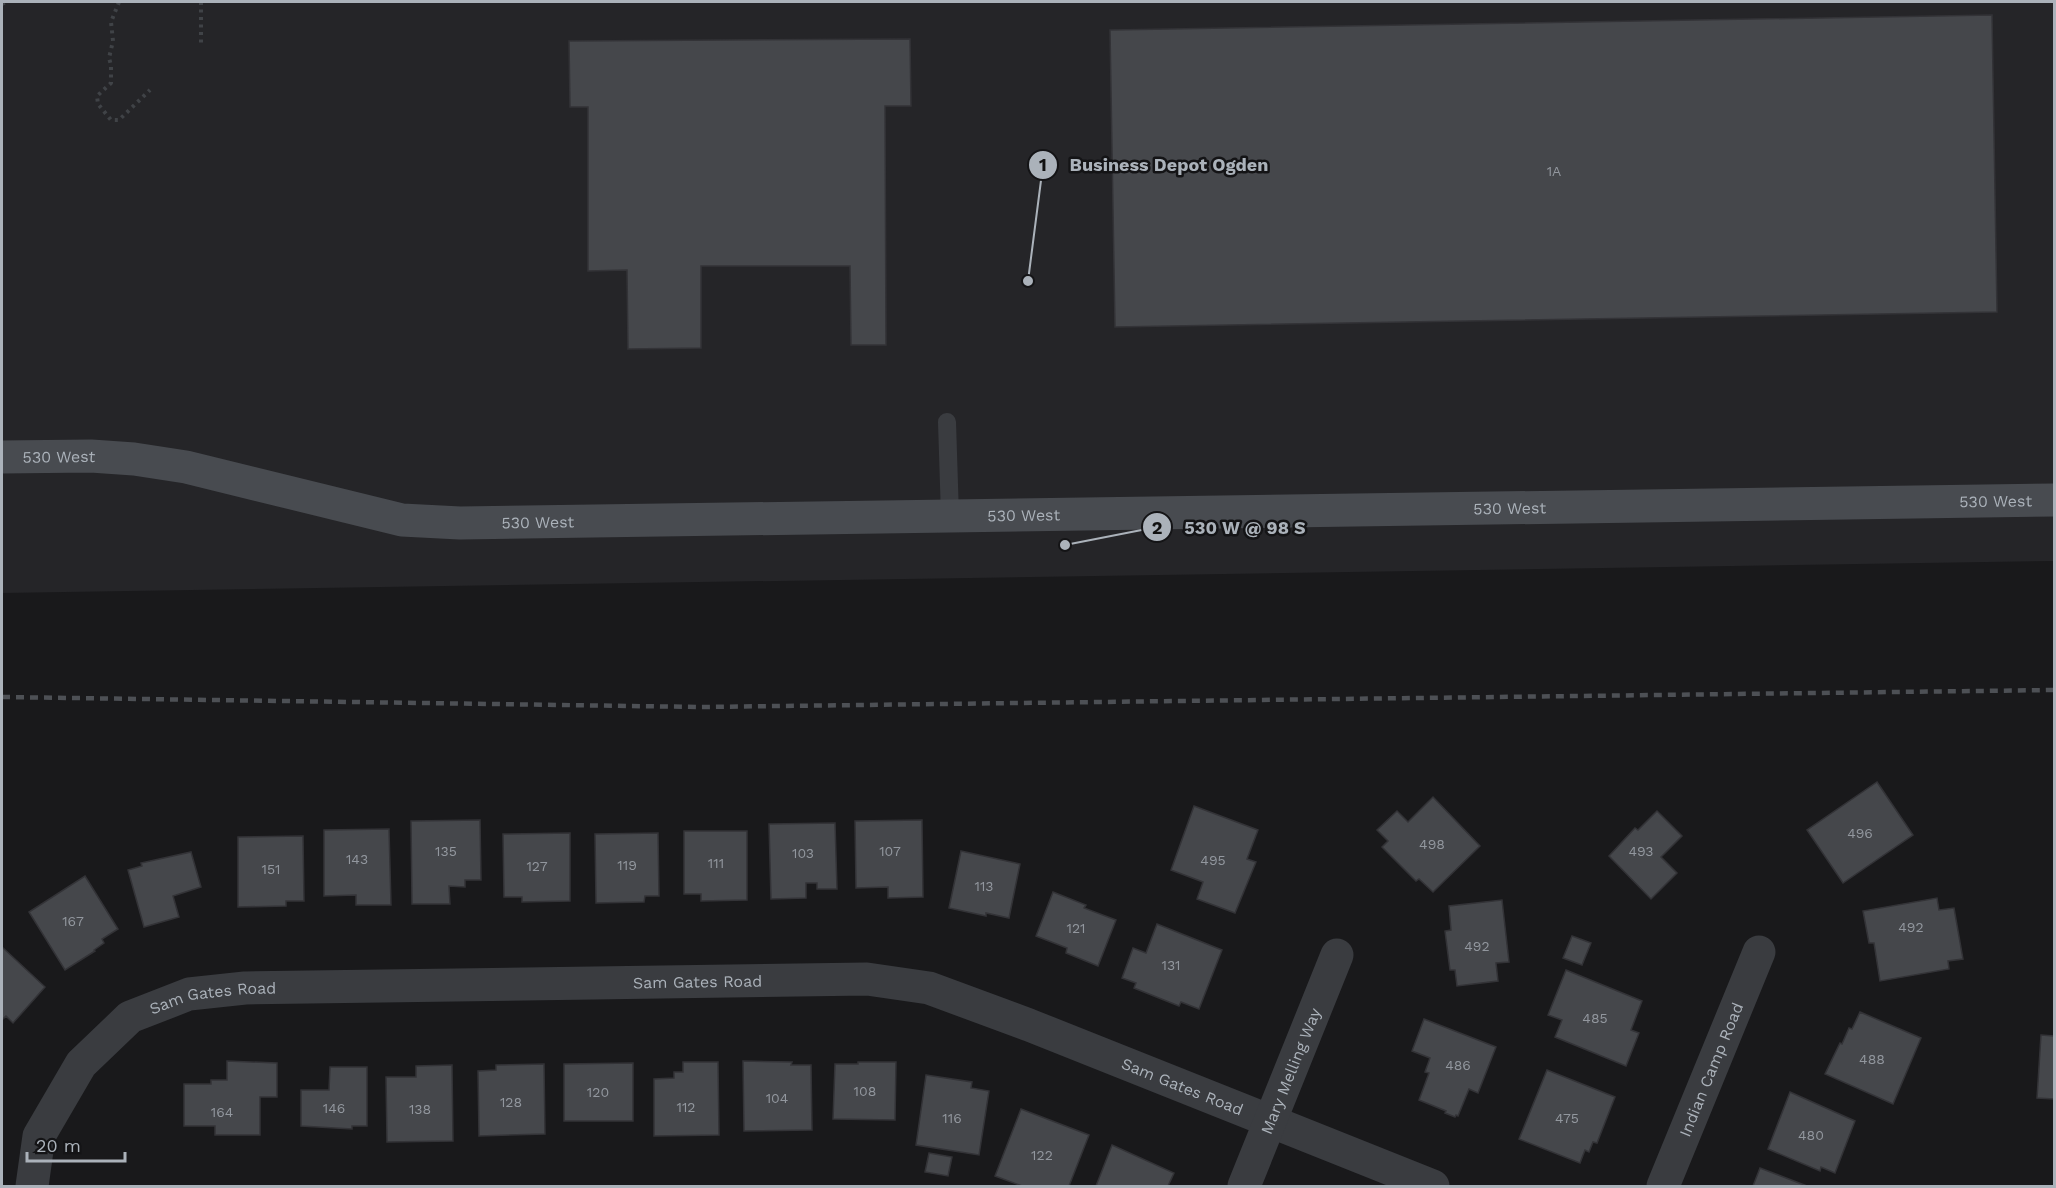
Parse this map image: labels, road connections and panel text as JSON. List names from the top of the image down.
{
  "streets": {
    "street": [
      "530 West",
      "Sam Gates Road",
      "Indian Camp Road",
      "Mary Melling Way"
    ]
  },
  "crossings": [
    ["Sam Gates Road", "Mary Melling Way"]
  ],
  "places": ["Business Depot Ogden", "530 W @ 98 S"],
  "house_numbers": [
    "1A",
    "496",
    "498",
    "135",
    "107",
    "493",
    "103",
    "143",
    "495",
    "111",
    "119",
    "127",
    "151",
    "113",
    "167",
    "492",
    "121",
    "492",
    "131",
    "485",
    "488",
    "486",
    "108",
    "120",
    "104",
    "128",
    "112",
    "146",
    "138",
    "164",
    "116",
    "475",
    "480",
    "122"
  ],
  "scale_bar": "20 m"
}
